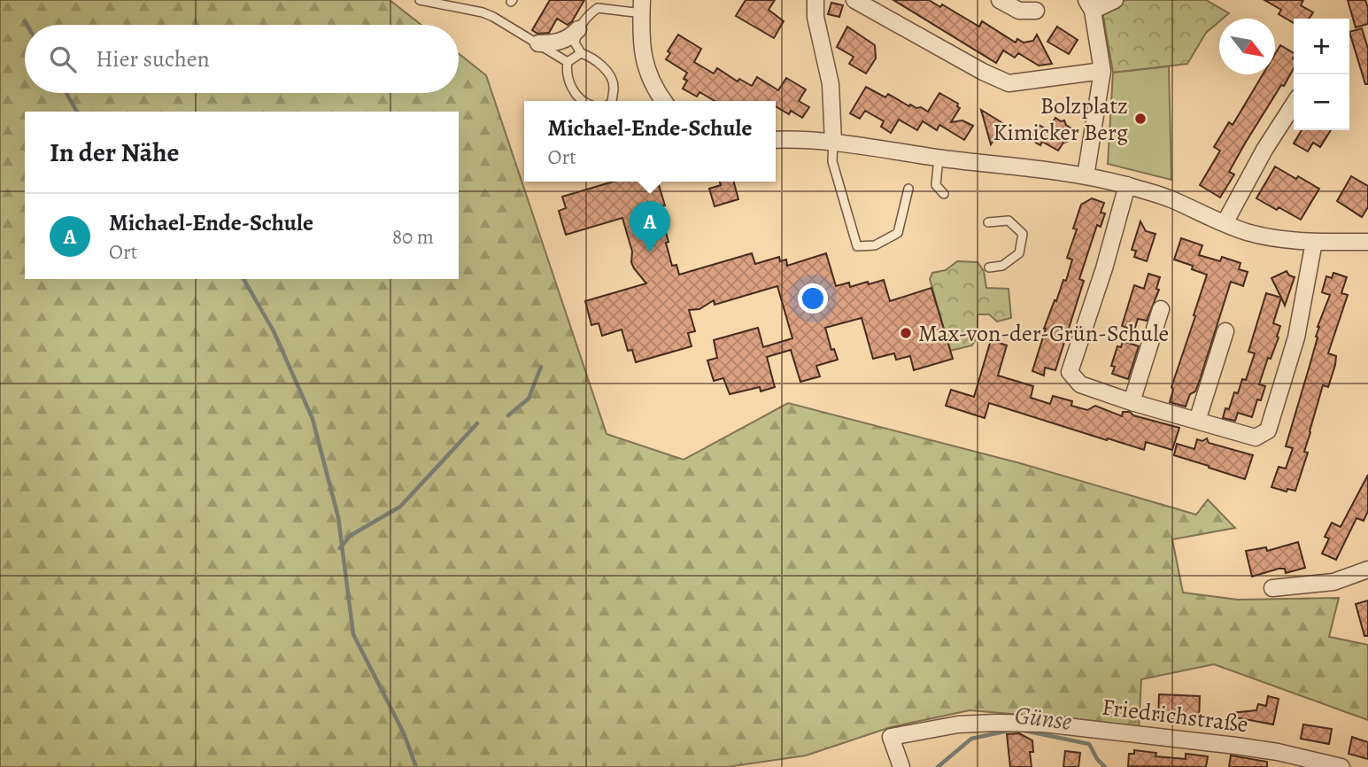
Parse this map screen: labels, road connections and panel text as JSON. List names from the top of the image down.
{
  "streets": {
    "street": ["Friedrichstraße"]
  },
  "water": ["Günse"],
  "places": ["Bolzplatz Kimicker Berg", "Max-von-der-Grün-Schule"],
  "north": "bottom right",
  "page": {
    "map_buttons": ["+", "−"],
    "search": "Hier suchen",
    "popup": ["Michael-Ende-Schule", "Ort"],
    "heading": "In der Nähe",
    "list": [
      {
        "mark": "A",
        "name": "Michael-Ende-Schule",
        "note": "Ort",
        "value": "80 m"
      }
    ],
    "pins": "A"
  }
}
